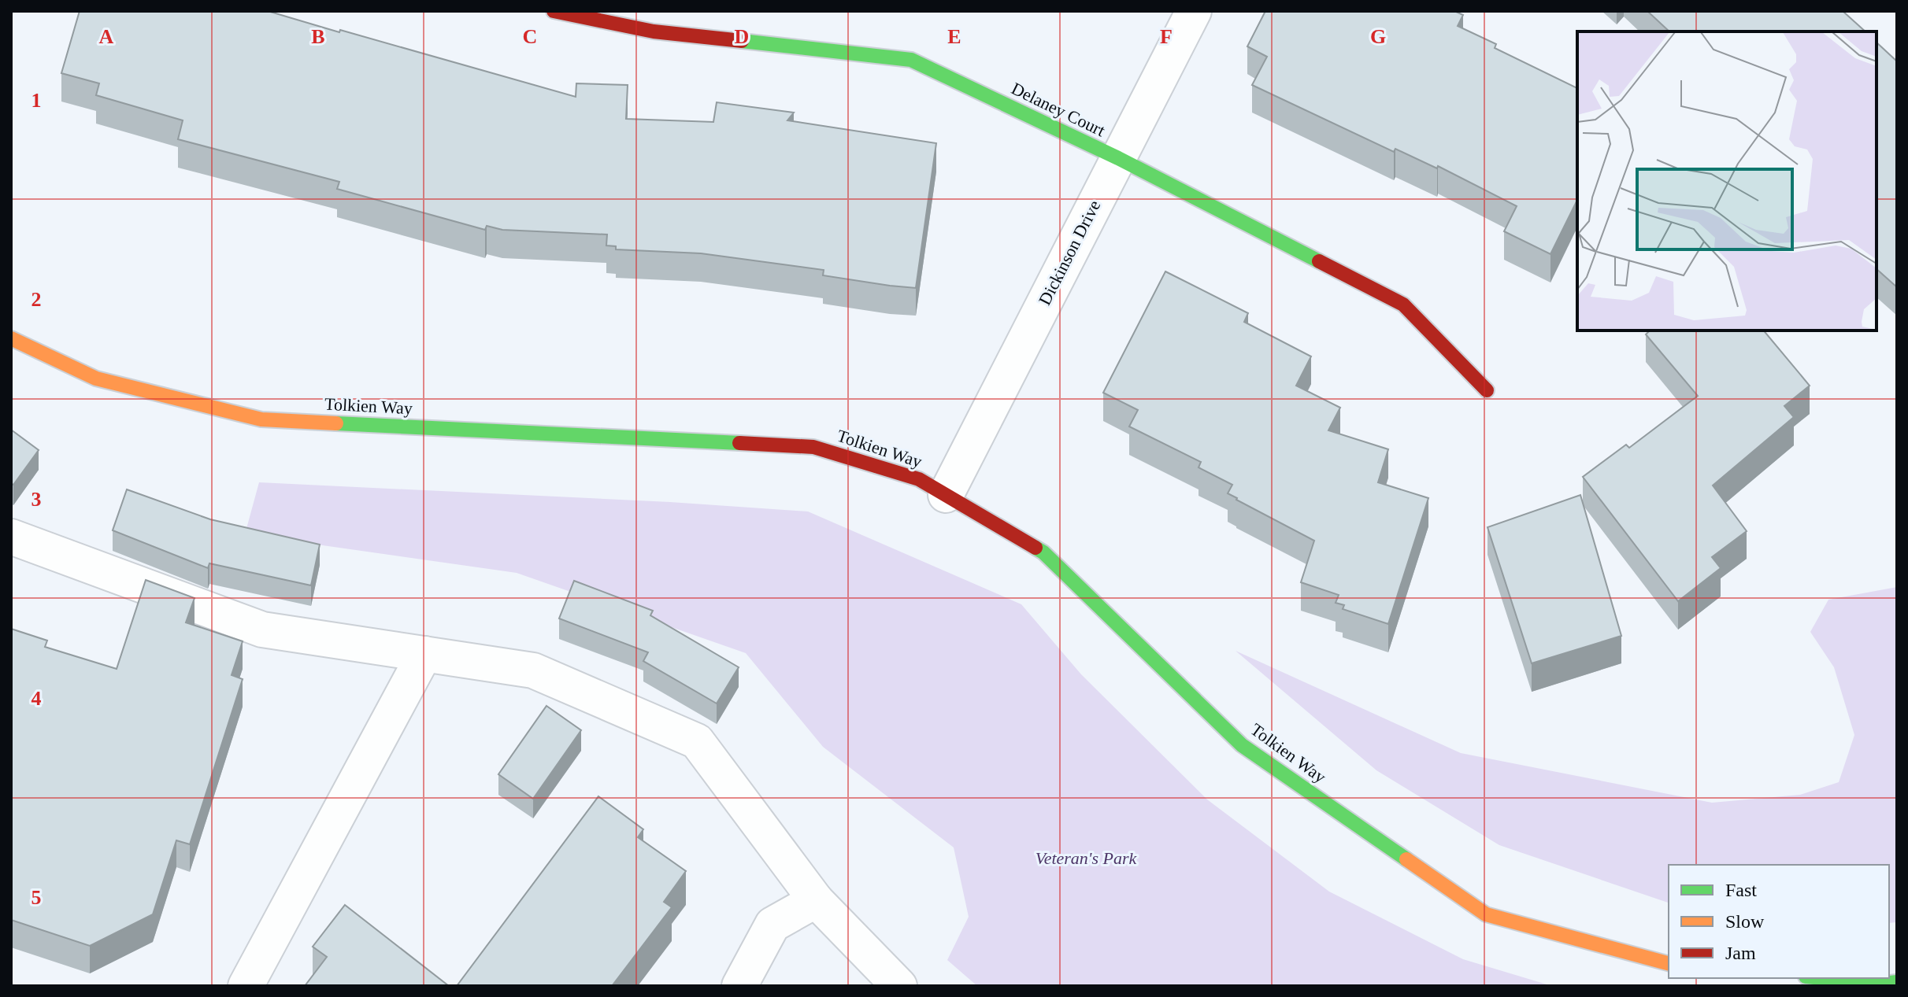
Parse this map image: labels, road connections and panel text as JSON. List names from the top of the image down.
{
  "streets": {
    "street": ["Delaney Court", "Dickinson Drive", "Tolkien Way"]
  },
  "crossings": [
    ["Delaney Court", "Dickinson Drive"],
    ["Dickinson Drive", "Tolkien Way"]
  ],
  "parks": ["Veteran's Park"],
  "legend": ["Fast", "Slow", "Jam"],
  "grid": {
    "columns": [
      "A",
      "B",
      "C",
      "D",
      "E",
      "F",
      "G"
    ],
    "rows": [
      "1",
      "2",
      "3",
      "4",
      "5"
    ]
  }
}
